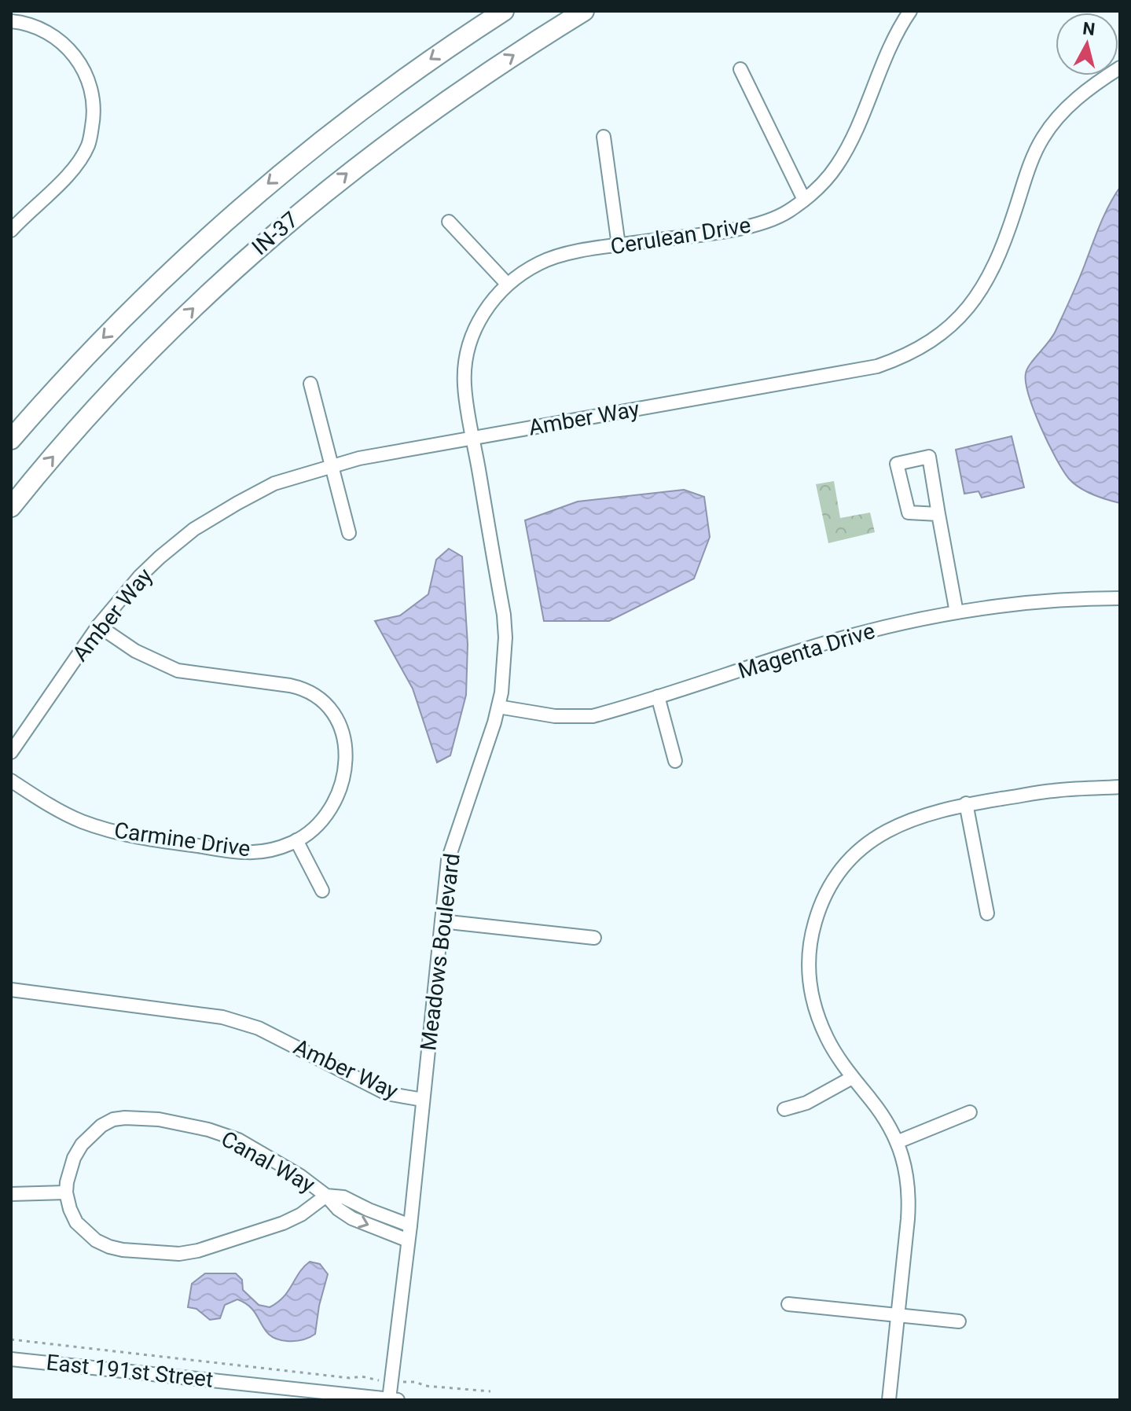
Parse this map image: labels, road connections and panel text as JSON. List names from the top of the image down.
{
  "streets": {
    "highway": ["IN-37"],
    "street": [
      "Cerulean Drive",
      "Amber Way",
      "Magenta Drive",
      "Carmine Drive",
      "Meadows Boulevard",
      "Canal Way",
      "East 191st Street"
    ]
  },
  "crossings": [
    ["Cerulean Drive", "Amber Way"],
    ["Cerulean Drive", "Meadows Boulevard"],
    ["Amber Way", "Carmine Drive"],
    ["Amber Way", "Meadows Boulevard"],
    ["Magenta Drive", "Meadows Boulevard"],
    ["Meadows Boulevard", "Canal Way"],
    ["Meadows Boulevard", "East 191st Street"]
  ],
  "north": "top"
}
